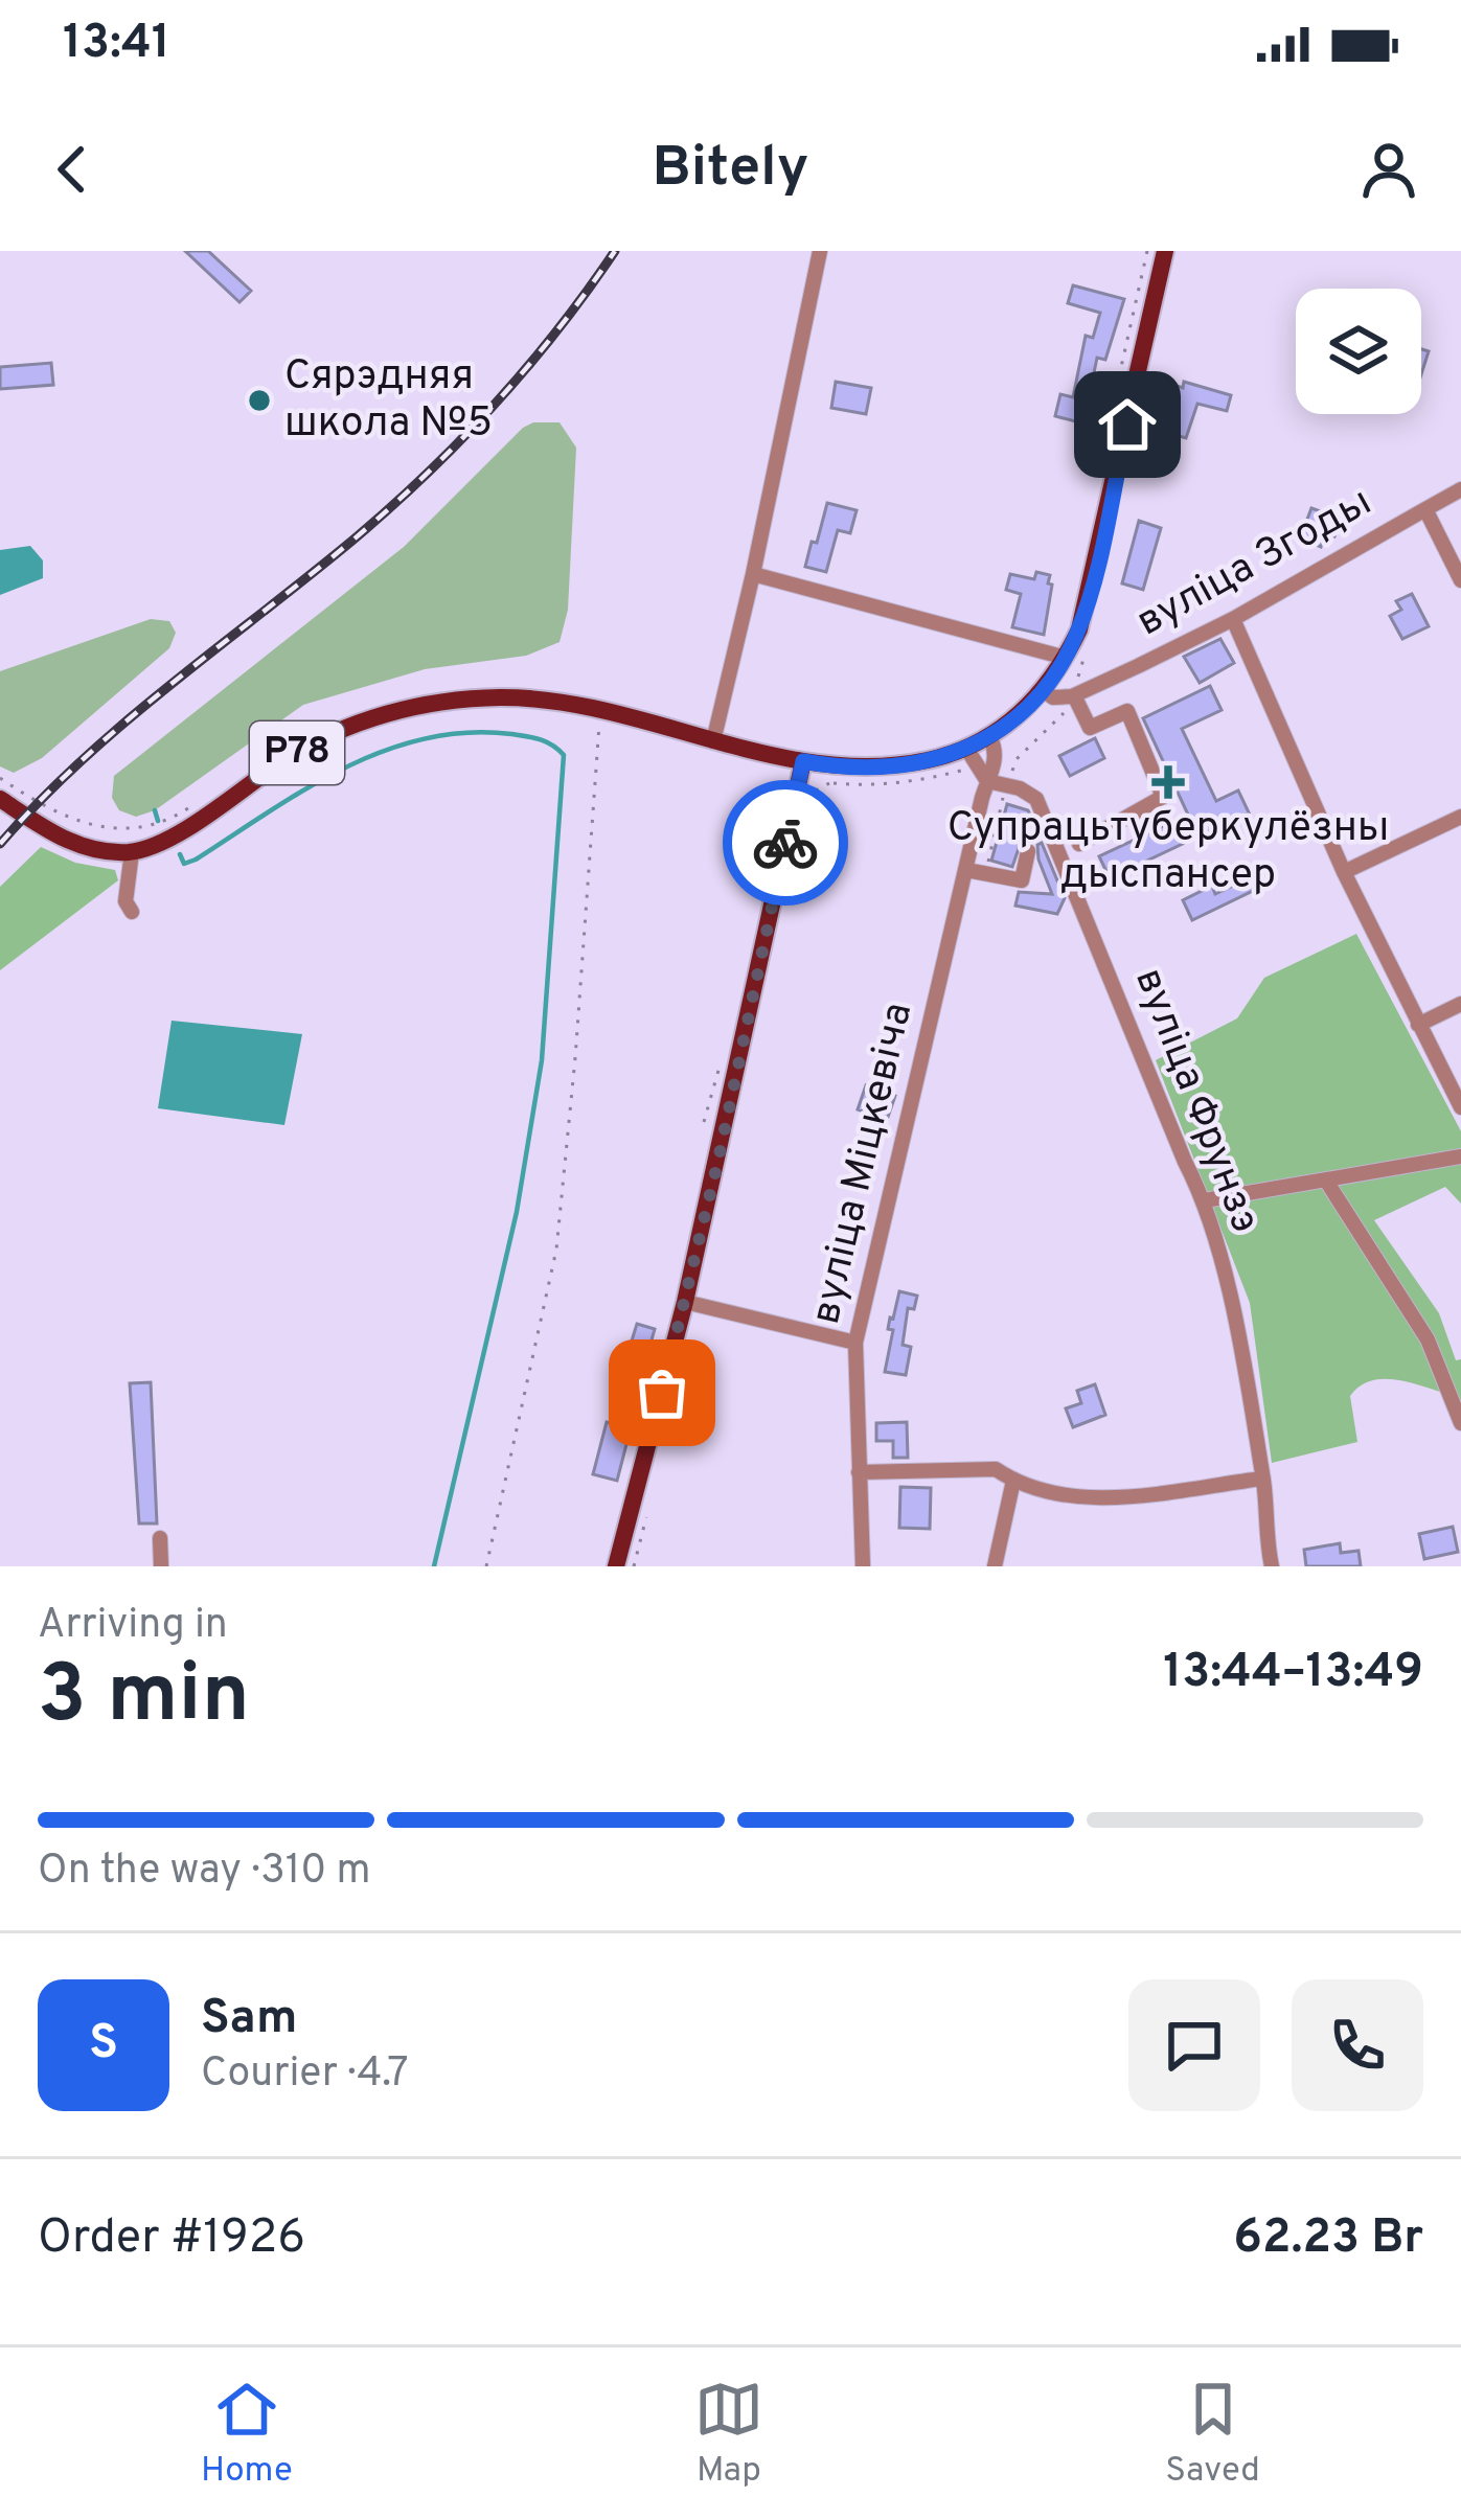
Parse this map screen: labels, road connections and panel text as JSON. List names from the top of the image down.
{
  "streets": {
    "main road": ["Р78"],
    "street": ["вуліца Згоды", "вуліца Фрунзэ", "вуліца Міцкевіча"]
  },
  "crossings": [
    ["вуліца Фрунзэ", "вуліца Міцкевіча"]
  ],
  "places": {
    "other": ["Сярэдняя школа №5"],
    "health": ["Супрацьтуберкулёзны дыспансер"]
  },
  "page": {
    "status": "13:41",
    "header": "Bitely",
    "heading": ["3 min", "Arriving in", "13:44–13:49"],
    "panel": [
      "Sam",
      "Courier · 4.7",
      "Order #1926",
      "62.23 Br"
    ],
    "bar": "On the way · 310 m",
    "round": "S",
    "tabs": ["Home", "Map", "Saved"]
  }
}
